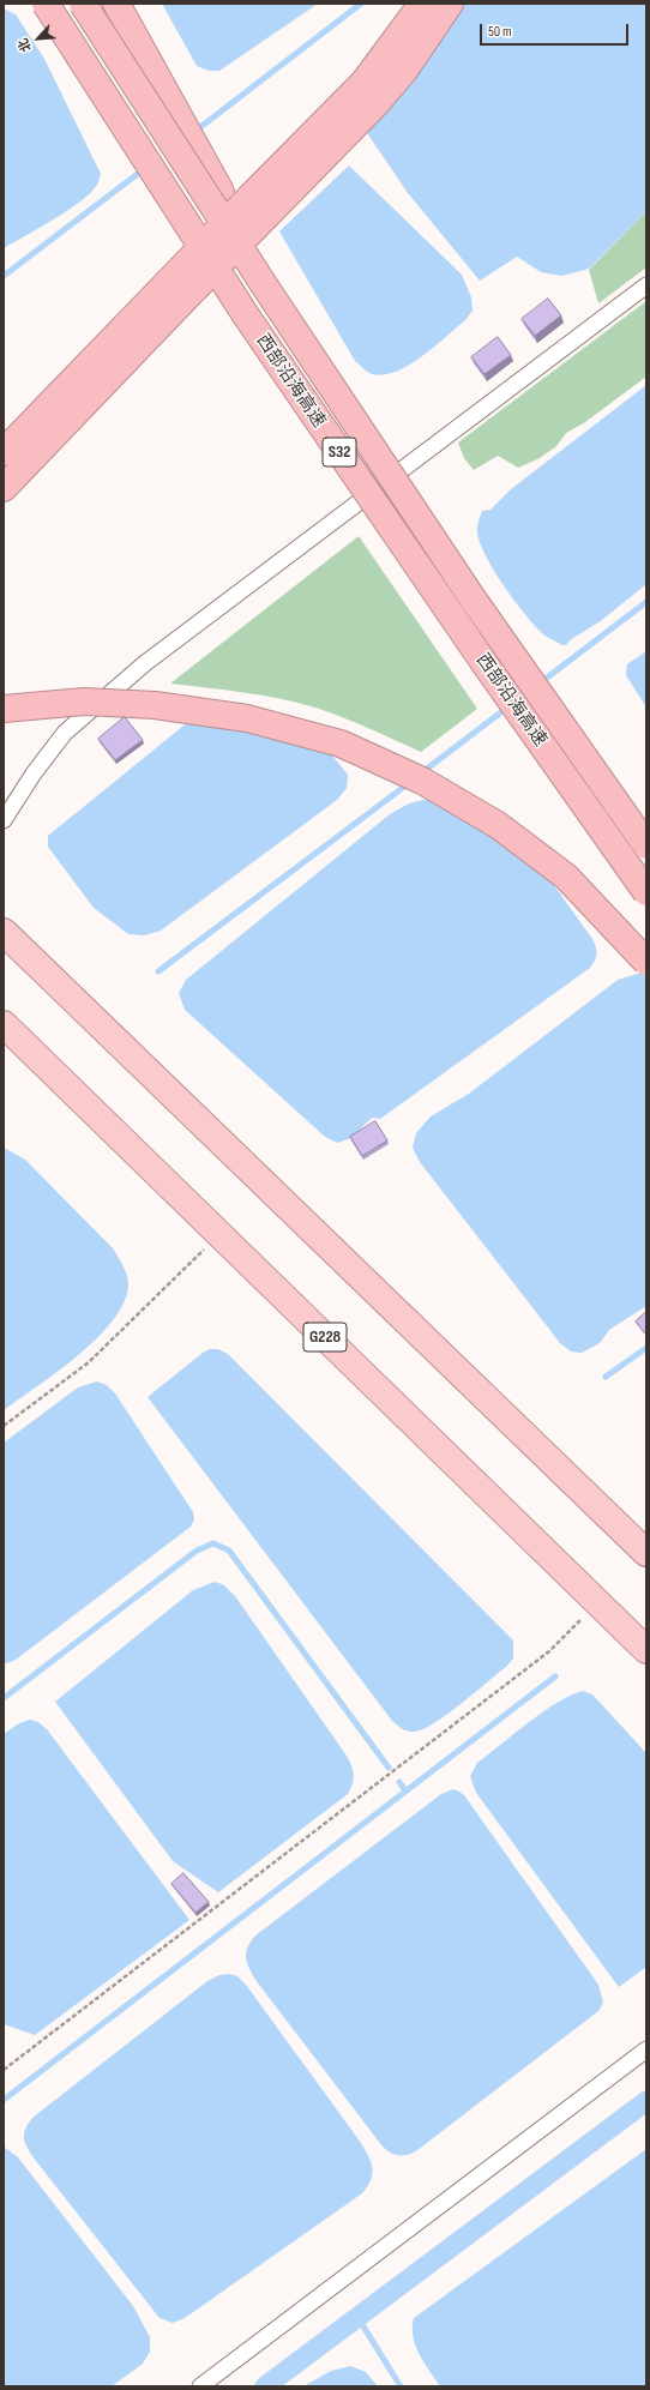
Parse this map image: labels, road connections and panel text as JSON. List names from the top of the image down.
{
  "streets": {
    "highway": ["西部沿海高速", "S32", "G228"]
  },
  "scale_bar": "50 m",
  "north": "bottom left"
}
